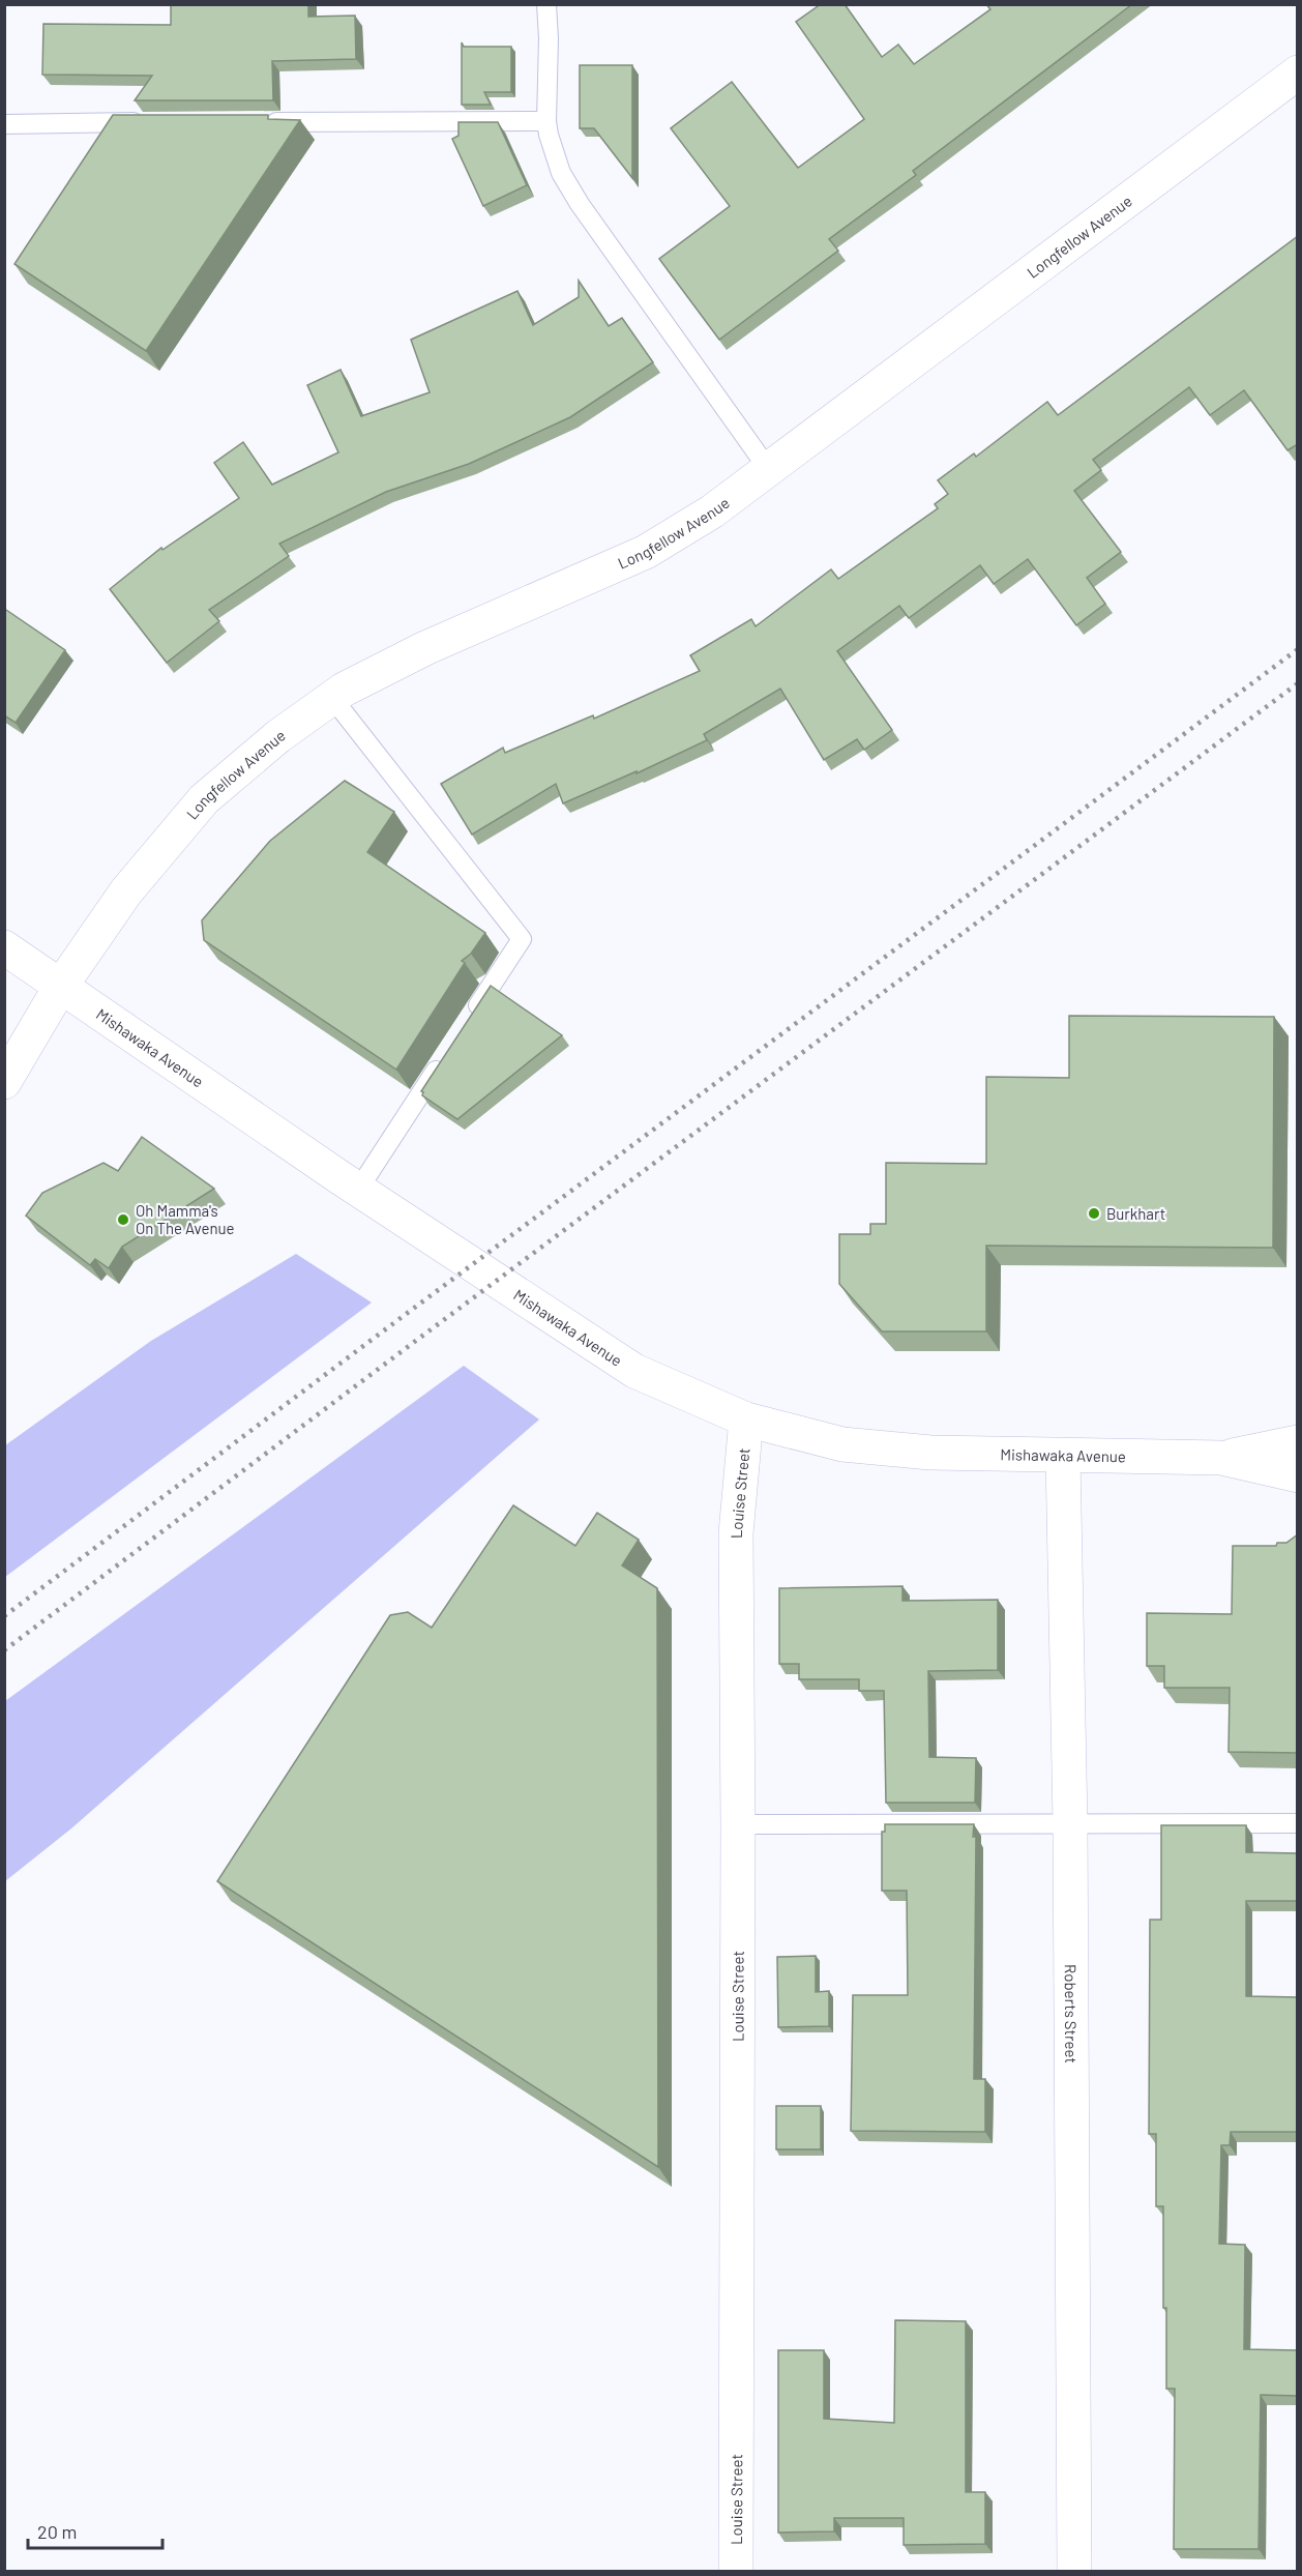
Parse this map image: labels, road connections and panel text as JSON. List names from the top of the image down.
{
  "streets": {
    "street": [
      "Longfellow Avenue",
      "Mishawaka Avenue",
      "Louise Street",
      "Roberts Street"
    ]
  },
  "crossings": [
    ["Longfellow Avenue", "Mishawaka Avenue"],
    ["Mishawaka Avenue", "Louise Street"],
    ["Mishawaka Avenue", "Roberts Street"]
  ],
  "places": ["Burkhart", "Oh Mamma's On The Avenue"],
  "scale_bar": "20 m"
}
